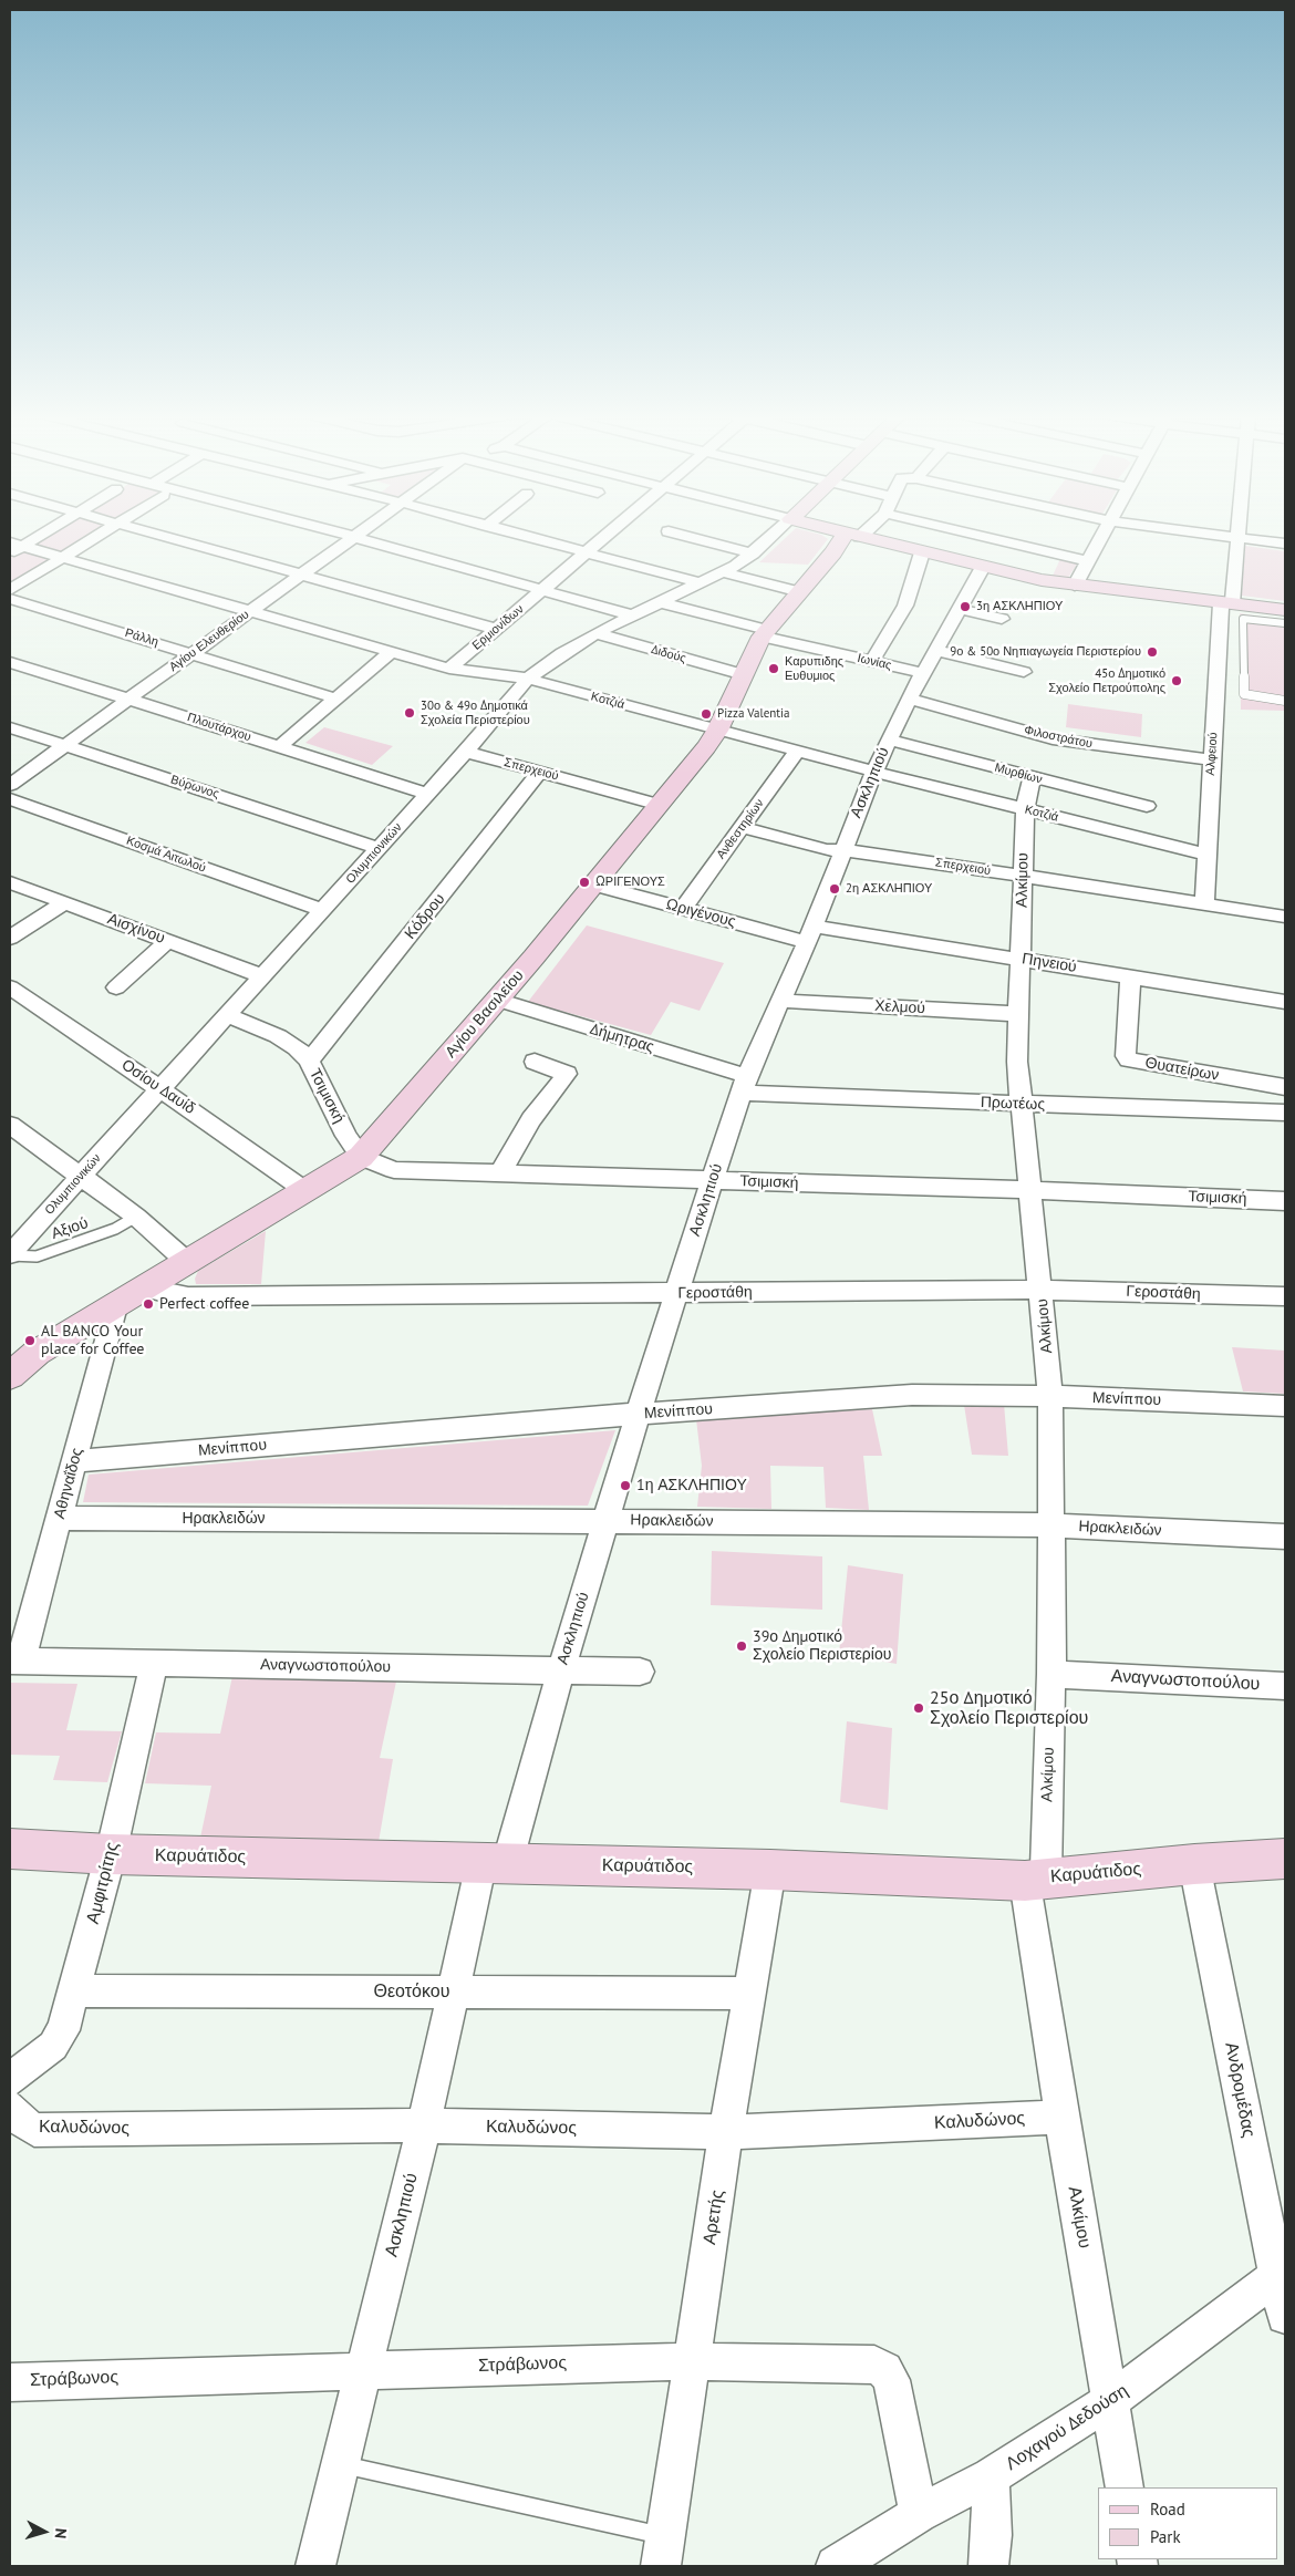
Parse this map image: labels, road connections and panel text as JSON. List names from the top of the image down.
{
  "streets": {
    "street": [
      "Ερμιονίδων",
      "Ράλλη",
      "Αγίου Ελευθερίου",
      "Διδούς",
      "Ιωνίας",
      "Κοτζιά",
      "Πλουτάρχου",
      "Φιλοστράτου",
      "Αλφειού",
      "Σπερχειού",
      "Μυρθίων",
      "Ασκληπιού",
      "Βύρωνος",
      "Ανθεστηρίων",
      "Ολυμπιονικών",
      "Κοσμά Αιτωλού",
      "Αλκίμου",
      "Ωριγένους",
      "Κόδρου",
      "Αισχίνου",
      "Πηνειού",
      "Χελμού",
      "Αγίου Βασιλείου",
      "Δήμητρας",
      "Θυατείρων",
      "Οσίου Δαυίδ",
      "Τσιμισκή",
      "Πρωτέως",
      "Γεροστάθη",
      "Μενίππου",
      "Αθηναΐδος",
      "Ηρακλειδών",
      "Αναγνωστοπούλου",
      "Καρυάτιδος",
      "Αμφιτρίτης",
      "Θεοτόκου",
      "Ανδρομέδας",
      "Καλυδώνος",
      "Αρετής",
      "Στράβωνος",
      "Λοχαγού Δεδούση"
    ],
    "lane": ["Αξιού"]
  },
  "crossings": [
    ["Ερμιονίδων", "Κοτζιά"],
    ["Ράλλη", "Αγίου Ελευθερίου"],
    ["Αγίου Ελευθερίου", "Κοτζιά"],
    ["Αγίου Ελευθερίου", "Πλουτάρχου"],
    ["Αγίου Ελευθερίου", "Βύρωνος"],
    ["Διδούς", "Ολυμπιονικών"],
    ["Διδούς", "Αγίου Βασιλείου"],
    ["Ιωνίας", "Ασκληπιού"],
    ["Ιωνίας", "Ολυμπιονικών"],
    ["Ιωνίας", "Αγίου Βασιλείου"],
    ["Κοτζιά", "Αλφειού"],
    ["Κοτζιά", "Ασκληπιού"],
    ["Κοτζιά", "Ανθεστηρίων"],
    ["Κοτζιά", "Ολυμπιονικών"],
    ["Κοτζιά", "Αλκίμου"],
    ["Κοτζιά", "Αγίου Βασιλείου"],
    ["Πλουτάρχου", "Ολυμπιονικών"],
    ["Φιλοστράτου", "Αλφειού"],
    ["Φιλοστράτου", "Ασκληπιού"],
    ["Αλφειού", "Σπερχειού"],
    ["Σπερχειού", "Ασκληπιού"],
    ["Σπερχειού", "Ανθεστηρίων"],
    ["Σπερχειού", "Ολυμπιονικών"],
    ["Σπερχειού", "Αλκίμου"],
    ["Σπερχειού", "Κόδρου"],
    ["Σπερχειού", "Αγίου Βασιλείου"],
    ["Μυρθίων", "Ασκληπιού"],
    ["Μυρθίων", "Αλκίμου"],
    ["Ασκληπιού", "Ωριγένους"],
    ["Ασκληπιού", "Πηνειού"],
    ["Ασκληπιού", "Χελμού"],
    ["Ασκληπιού", "Δήμητρας"],
    ["Ασκληπιού", "Τσιμισκή"],
    ["Ασκληπιού", "Πρωτέως"],
    ["Ασκληπιού", "Γεροστάθη"],
    ["Ασκληπιού", "Μενίππου"],
    ["Ασκληπιού", "Ηρακλειδών"],
    ["Ασκληπιού", "Αναγνωστοπούλου"],
    ["Ασκληπιού", "Καρυάτιδος"],
    ["Ασκληπιού", "Θεοτόκου"],
    ["Ασκληπιού", "Καλυδώνος"],
    ["Ασκληπιού", "Στράβωνος"],
    ["Βύρωνος", "Ολυμπιονικών"],
    ["Ανθεστηρίων", "Ωριγένους"],
    ["Ολυμπιονικών", "Κοσμά Αιτωλού"],
    ["Ολυμπιονικών", "Αισχίνου"],
    ["Ολυμπιονικών", "Οσίου Δαυίδ"],
    ["Ολυμπιονικών", "Τσιμισκή"],
    ["Ολυμπιονικών", "Αξιού"],
    ["Αλκίμου", "Πηνειού"],
    ["Αλκίμου", "Χελμού"],
    ["Αλκίμου", "Τσιμισκή"],
    ["Αλκίμου", "Πρωτέως"],
    ["Αλκίμου", "Γεροστάθη"],
    ["Αλκίμου", "Μενίππου"],
    ["Αλκίμου", "Ηρακλειδών"],
    ["Αλκίμου", "Αναγνωστοπούλου"],
    ["Αλκίμου", "Καρυάτιδος"],
    ["Αλκίμου", "Καλυδώνος"],
    ["Αλκίμου", "Λοχαγού Δεδούση"],
    ["Ωριγένους", "Πηνειού"],
    ["Ωριγένους", "Αγίου Βασιλείου"],
    ["Κόδρου", "Τσιμισκή"],
    ["Πηνειού", "Θυατείρων"],
    ["Αγίου Βασιλείου", "Δήμητρας"],
    ["Αγίου Βασιλείου", "Οσίου Δαυίδ"],
    ["Αγίου Βασιλείου", "Τσιμισκή"],
    ["Αγίου Βασιλείου", "Γεροστάθη"],
    ["Αγίου Βασιλείου", "Αθηναΐδος"],
    ["Δήμητρας", "Πρωτέως"],
    ["Μενίππου", "Αθηναΐδος"],
    ["Αθηναΐδος", "Ηρακλειδών"],
    ["Αθηναΐδος", "Αναγνωστοπούλου"],
    ["Αναγνωστοπούλου", "Αμφιτρίτης"],
    ["Καρυάτιδος", "Αμφιτρίτης"],
    ["Καρυάτιδος", "Ανδρομέδας"],
    ["Καρυάτιδος", "Αρετής"],
    ["Αμφιτρίτης", "Θεοτόκου"],
    ["Θεοτόκου", "Αρετής"],
    ["Ανδρομέδας", "Λοχαγού Δεδούση"],
    ["Καλυδώνος", "Αρετής"],
    ["Αρετής", "Στράβωνος"],
    ["Στράβωνος", "Λοχαγού Δεδούση"]
  ],
  "places": [
    "3η ΑΣΚΛΗΠΙΟΥ",
    "9ο & 50ο Νηπιαγωγεία Περιστερίου",
    "Καρυπιδης Ευθυμιος",
    "45ο Δημοτικό Σχολείο Πετρούπολης",
    "30ο & 49ο Δημοτικά Σχολεία Περιστερίου",
    "Pizza Valentia",
    "ΩΡΙΓΕΝΟΥΣ",
    "2η ΑΣΚΛΗΠΙΟΥ",
    "Perfect coffee",
    "AL BANCO Your place for Coffee",
    "1η ΑΣΚΛΗΠΙΟΥ",
    "39ο Δημοτικό Σχολείο Περιστερίου",
    "25ο Δημοτικό Σχολείο Περιστερίου"
  ],
  "legend": ["Road", "Park"],
  "north": "right"
}
